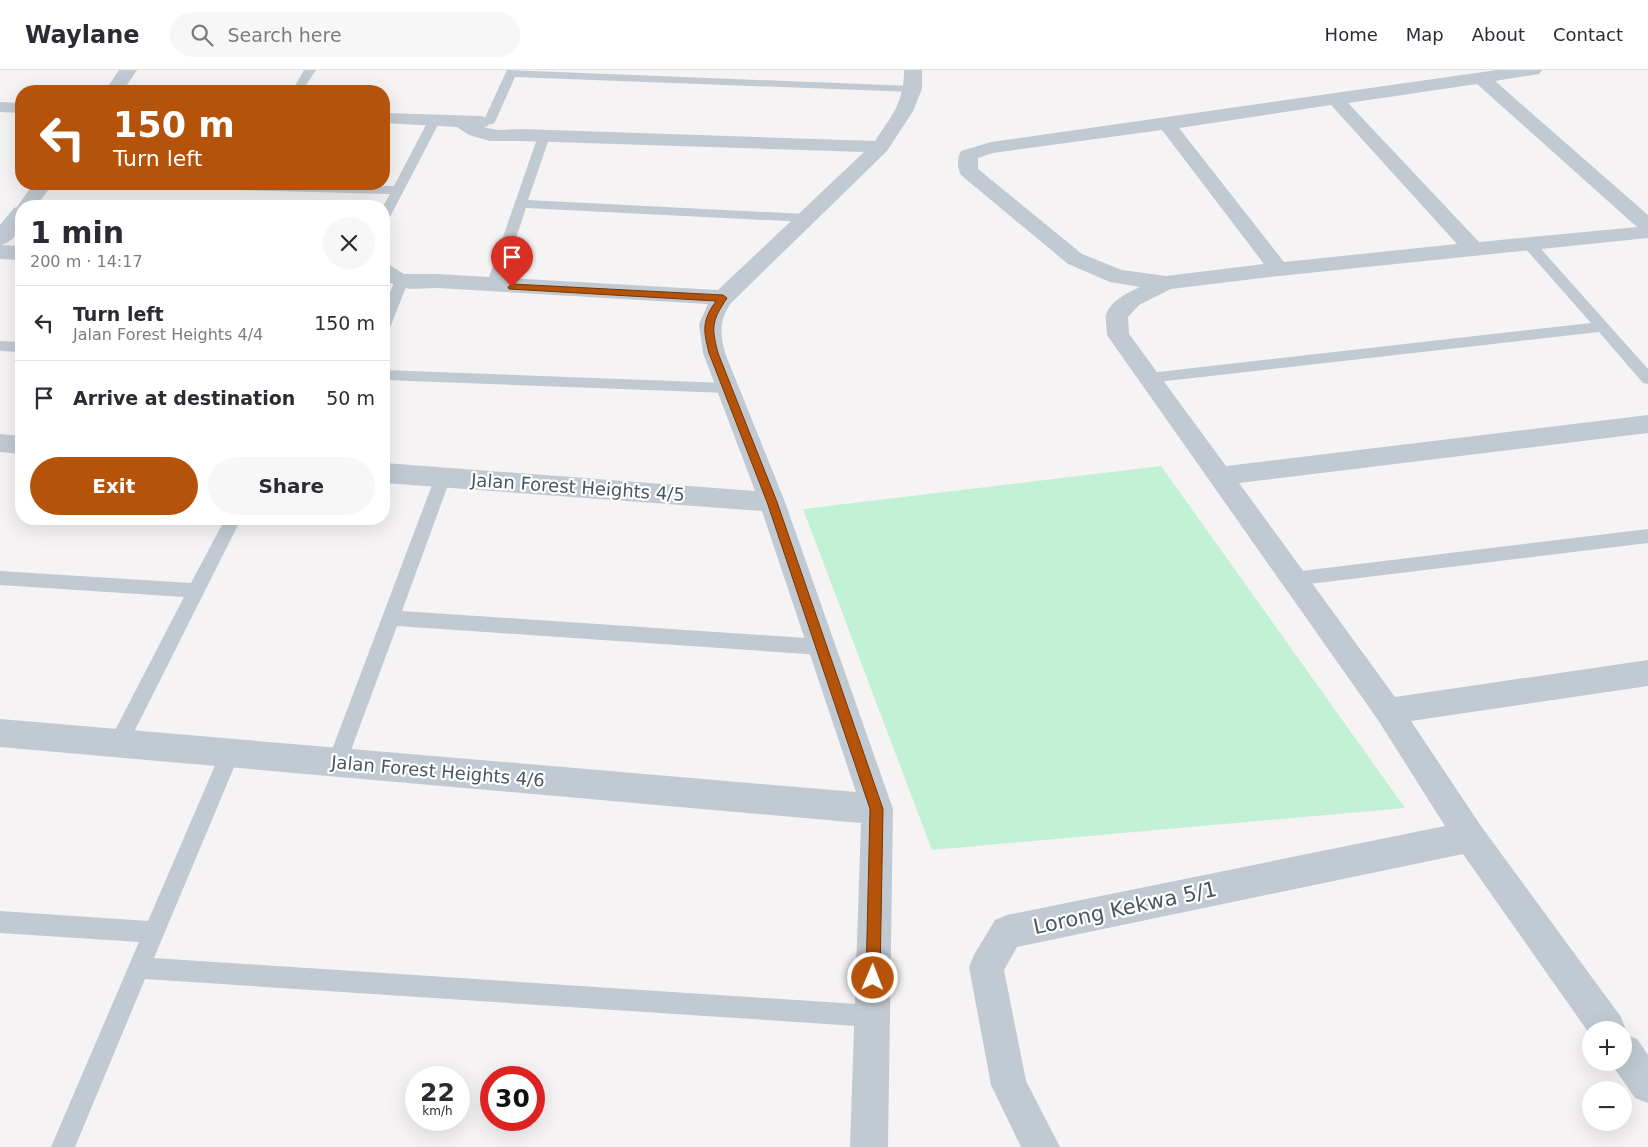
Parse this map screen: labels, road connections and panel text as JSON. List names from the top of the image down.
{
  "streets": {
    "street": ["Jalan Forest Heights 4/5", "Jalan Forest Heights 4/6", "Lorong Kekwa 5/1"]
  },
  "page": {
    "header": "Waylane",
    "search": "Search here",
    "nav": [
      "Home",
      "Map",
      "About",
      "Contact"
    ],
    "turn": ["150 m", "Turn left"],
    "heading": ["1 min", "200 m · 14:17"],
    "list": [
      {
        "name": "Turn left",
        "note": "Jalan Forest Heights 4/4",
        "value": "150 m"
      },
      {
        "name": "Arrive at destination",
        "value": "50 m"
      }
    ],
    "buttons": ["Exit", "Share"],
    "map_buttons": ["+", "−"],
    "speed": "22 km/h",
    "limit": "30"
  }
}
